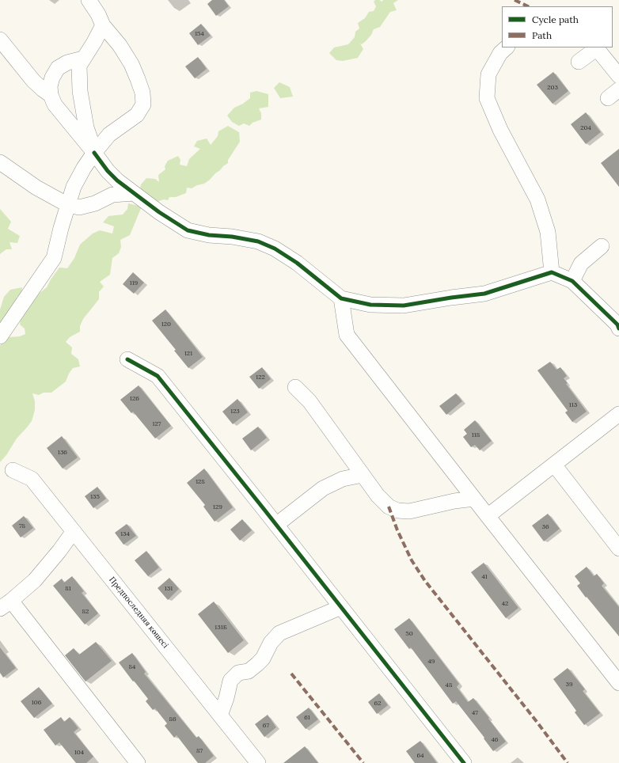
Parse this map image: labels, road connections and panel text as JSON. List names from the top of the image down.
{
  "streets": {
    "street": ["Предпоследняя көшесі"]
  },
  "house_numbers": [
    "154",
    "203",
    "204",
    "119",
    "120",
    "121",
    "122",
    "126",
    "113",
    "123",
    "127",
    "118",
    "136",
    "128",
    "135",
    "129",
    "78",
    "36",
    "134",
    "41",
    "81",
    "131",
    "42",
    "82",
    "131Б",
    "50",
    "49",
    "84",
    "39",
    "48",
    "106",
    "62",
    "47",
    "61",
    "86",
    "67",
    "46",
    "87",
    "104",
    "64"
  ],
  "legend": ["Cycle path", "Path"]
}
